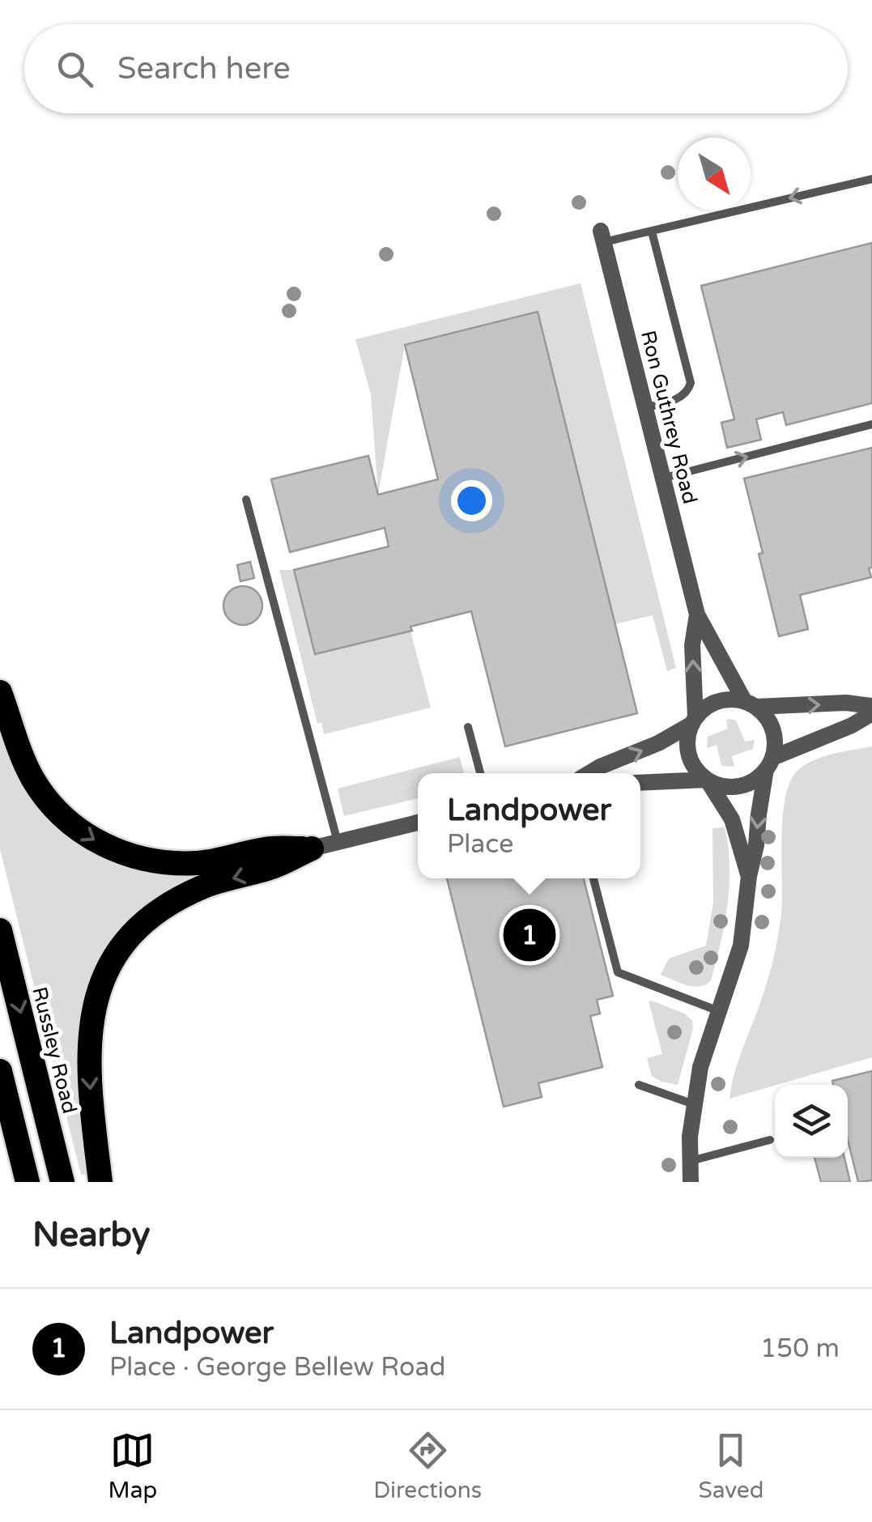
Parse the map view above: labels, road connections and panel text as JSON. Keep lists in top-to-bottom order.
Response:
{
  "streets": {
    "highway": ["Russley Road"],
    "street": ["Ron Guthrey Road"]
  },
  "north": "bottom right",
  "page": {
    "search": "Search here",
    "popup": ["Landpower", "Place"],
    "pins": "1",
    "heading": "Nearby",
    "list": [
      {
        "mark": "1",
        "name": "Landpower",
        "note": "Place · George Bellew Road",
        "value": "150 m"
      }
    ],
    "nav": ["Map", "Directions", "Saved"]
  }
}
